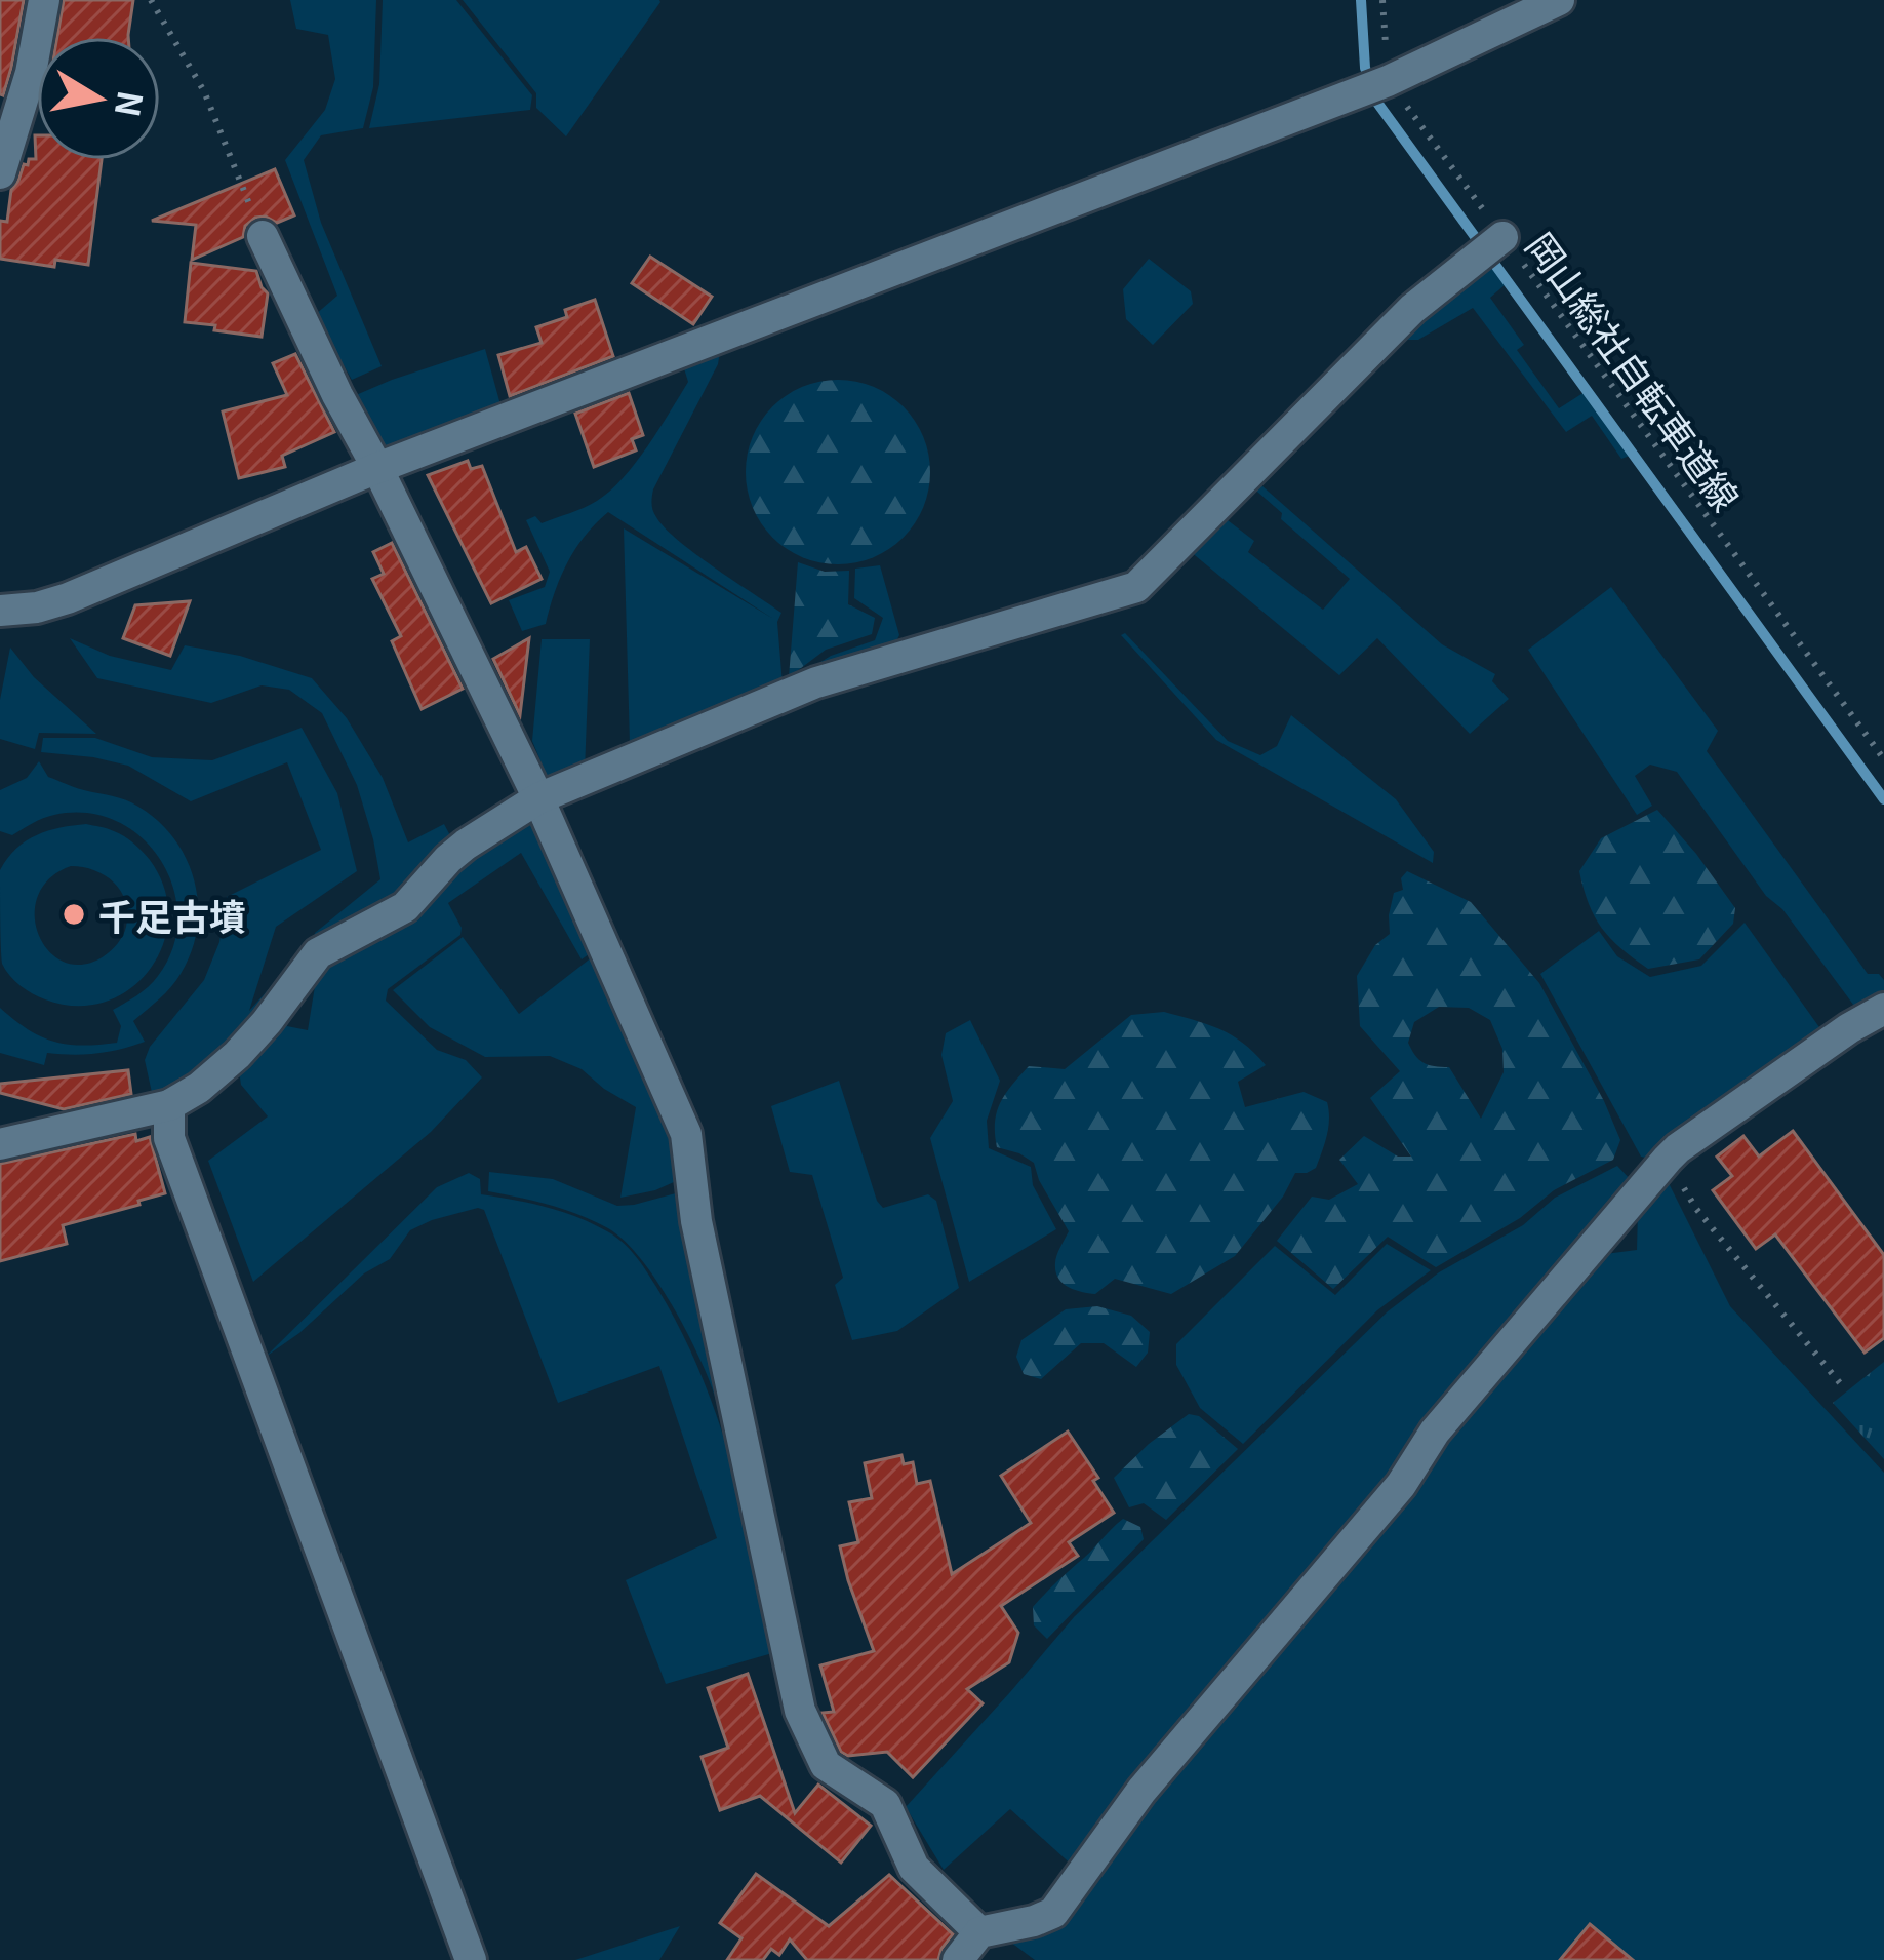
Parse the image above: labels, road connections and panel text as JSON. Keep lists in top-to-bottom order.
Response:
{
  "streets": {
    "path": ["岡山総社自転車道線"]
  },
  "places": ["千足古墳"],
  "north": "right"
}
